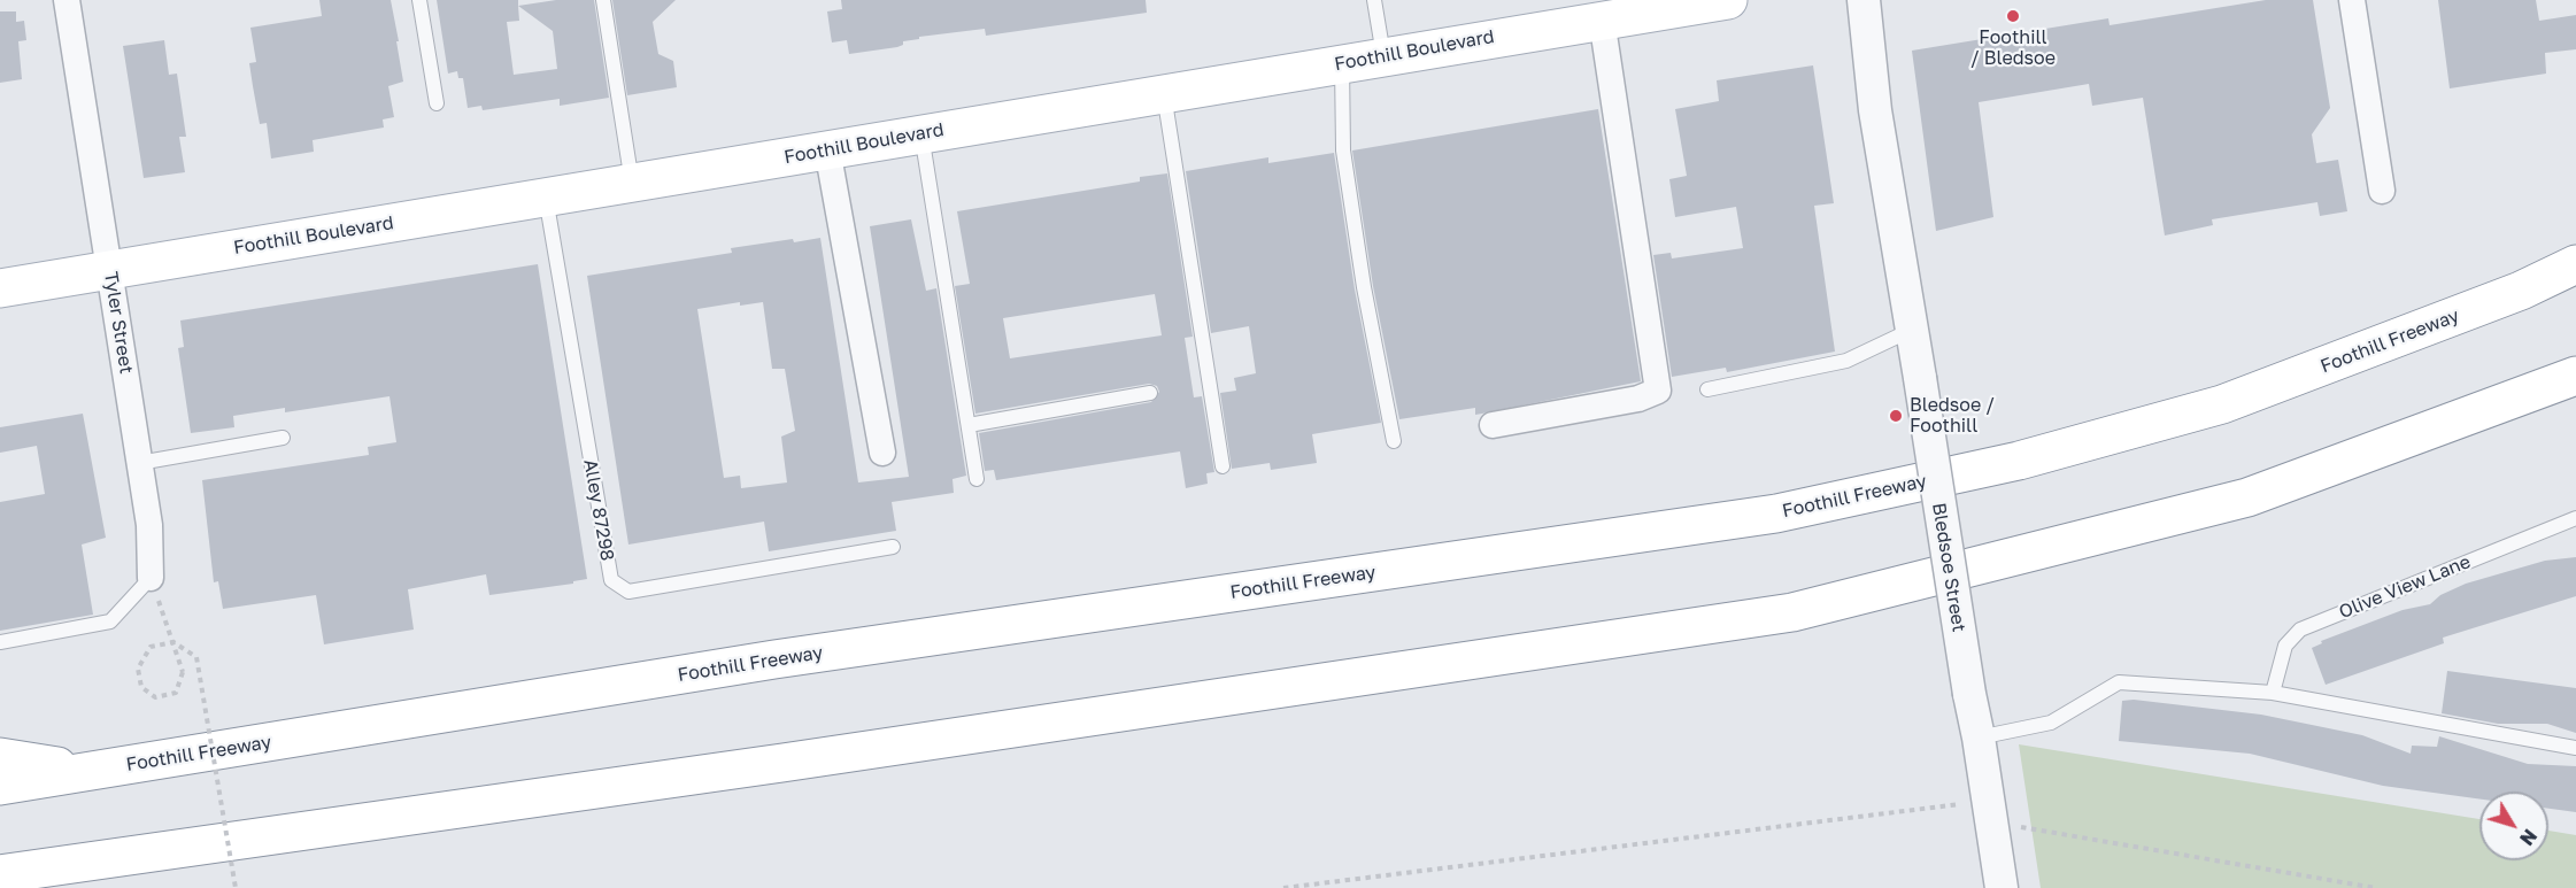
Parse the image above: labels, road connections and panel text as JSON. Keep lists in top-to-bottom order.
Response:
{
  "streets": {
    "main road": ["Foothill Boulevard", "Foothill Freeway"],
    "street": ["Tyler Street", "Bledsoe Street"],
    "lane": ["Alley 87298", "Olive View Lane"]
  },
  "crossings": [
    ["Foothill Boulevard", "Tyler Street"],
    ["Foothill Boulevard", "Alley 87298"]
  ],
  "places": ["Foothill / Bledsoe", "Bledsoe / Foothill"],
  "north": "bottom right"
}
